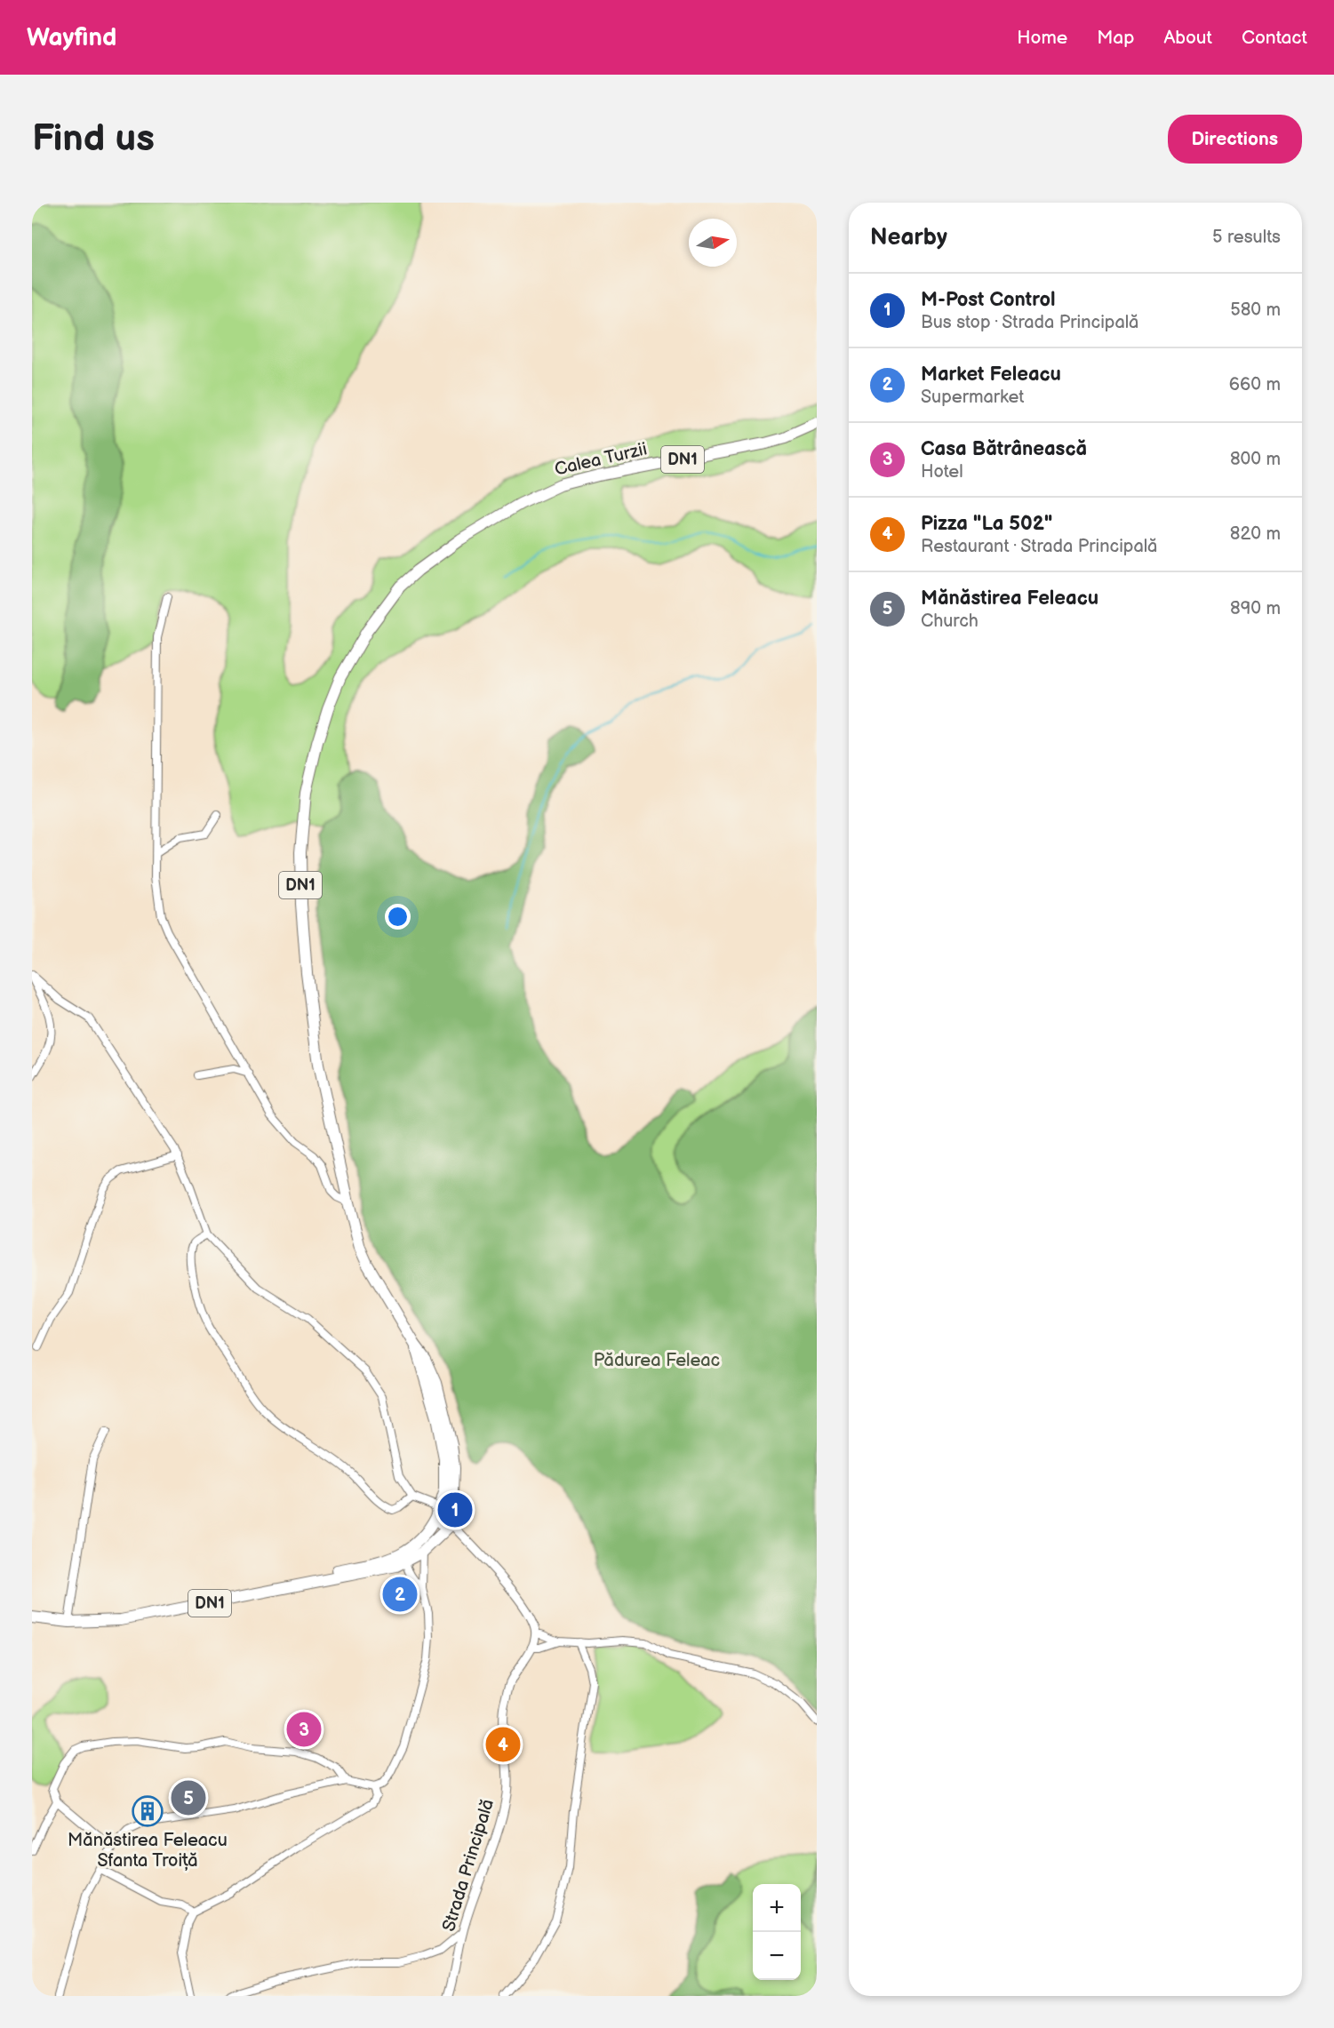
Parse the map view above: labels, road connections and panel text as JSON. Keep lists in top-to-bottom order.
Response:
{
  "streets": {
    "main road": ["Calea Turzii", "DN1"],
    "street": ["Strada Principală"]
  },
  "crossings": [
    ["Calea Turzii", "DN1"]
  ],
  "parks": ["Pădurea Feleac"],
  "places": {
    "building": ["Mănăstirea Feleacu Sfanta Troiță"]
  },
  "north": "right",
  "page": {
    "header": "Wayfind",
    "nav": [
      "Home",
      "Map",
      "About",
      "Contact"
    ],
    "buttons": "Directions",
    "title": "Find us",
    "heading": ["Nearby", "5 results"],
    "list": [
      {
        "mark": "1",
        "name": "M-Post Control",
        "note": "Bus stop · Strada Principală",
        "value": "580 m"
      },
      {
        "mark": "2",
        "name": "Market Feleacu",
        "note": "Supermarket",
        "value": "660 m"
      },
      {
        "mark": "3",
        "name": "Casa Bătrânească",
        "note": "Hotel",
        "value": "800 m"
      },
      {
        "mark": "4",
        "name": "Pizza \"La 502\"",
        "note": "Restaurant · Strada Principală",
        "value": "820 m"
      },
      {
        "mark": "5",
        "name": "Mănăstirea Feleacu",
        "note": "Church",
        "value": "890 m"
      }
    ],
    "pins": [
      "1",
      "2",
      "3",
      "4",
      "5"
    ],
    "map_buttons": ["+", "−"]
  }
}
